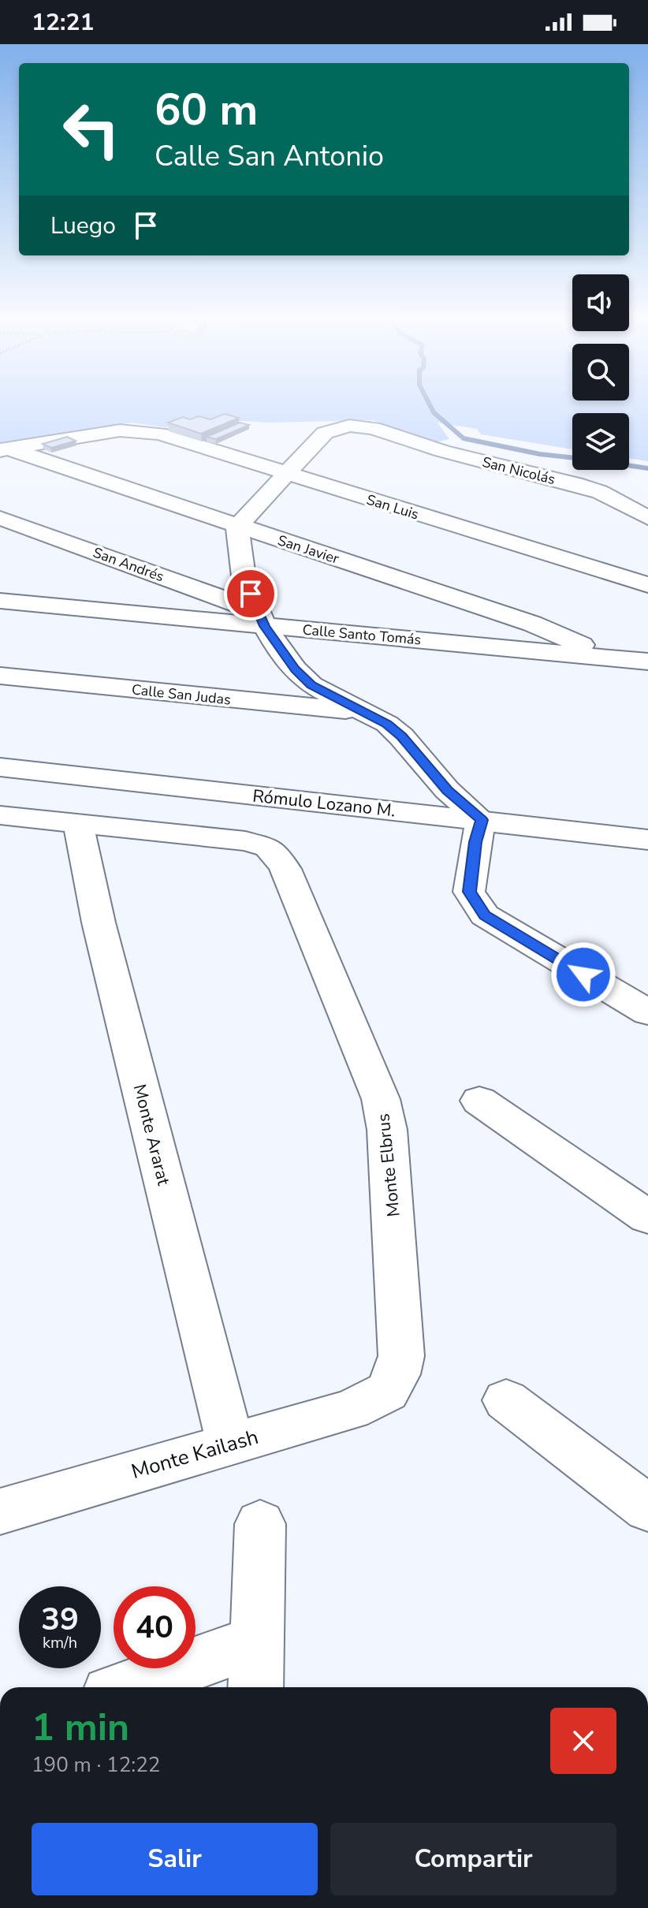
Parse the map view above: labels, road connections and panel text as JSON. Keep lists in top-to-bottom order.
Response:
{
  "streets": {
    "street": [
      "San Nicolás",
      "San Luis",
      "San Javier",
      "San Andrés",
      "Calle Santo Tomás",
      "Calle San Judas",
      "Rómulo Lozano M.",
      "Monte Ararat",
      "Monte Elbrus",
      "Monte Kailash"
    ]
  },
  "crossings": [
    ["San Nicolás", "San Luis"],
    ["San Luis", "San Javier"],
    ["San Javier", "Calle Santo Tomás"],
    ["San Andrés", "Calle Santo Tomás"],
    ["Monte Ararat", "Monte Elbrus"],
    ["Monte Ararat", "Monte Kailash"],
    ["Monte Elbrus", "Monte Kailash"]
  ],
  "page": {
    "status": "12:21",
    "turn": ["60 m", "Calle San Antonio"],
    "then": "Luego",
    "speed": "39 km/h",
    "limit": "40",
    "heading": ["1 min", "190 m · 12:22"],
    "buttons": ["Salir", "Compartir"]
  }
}
